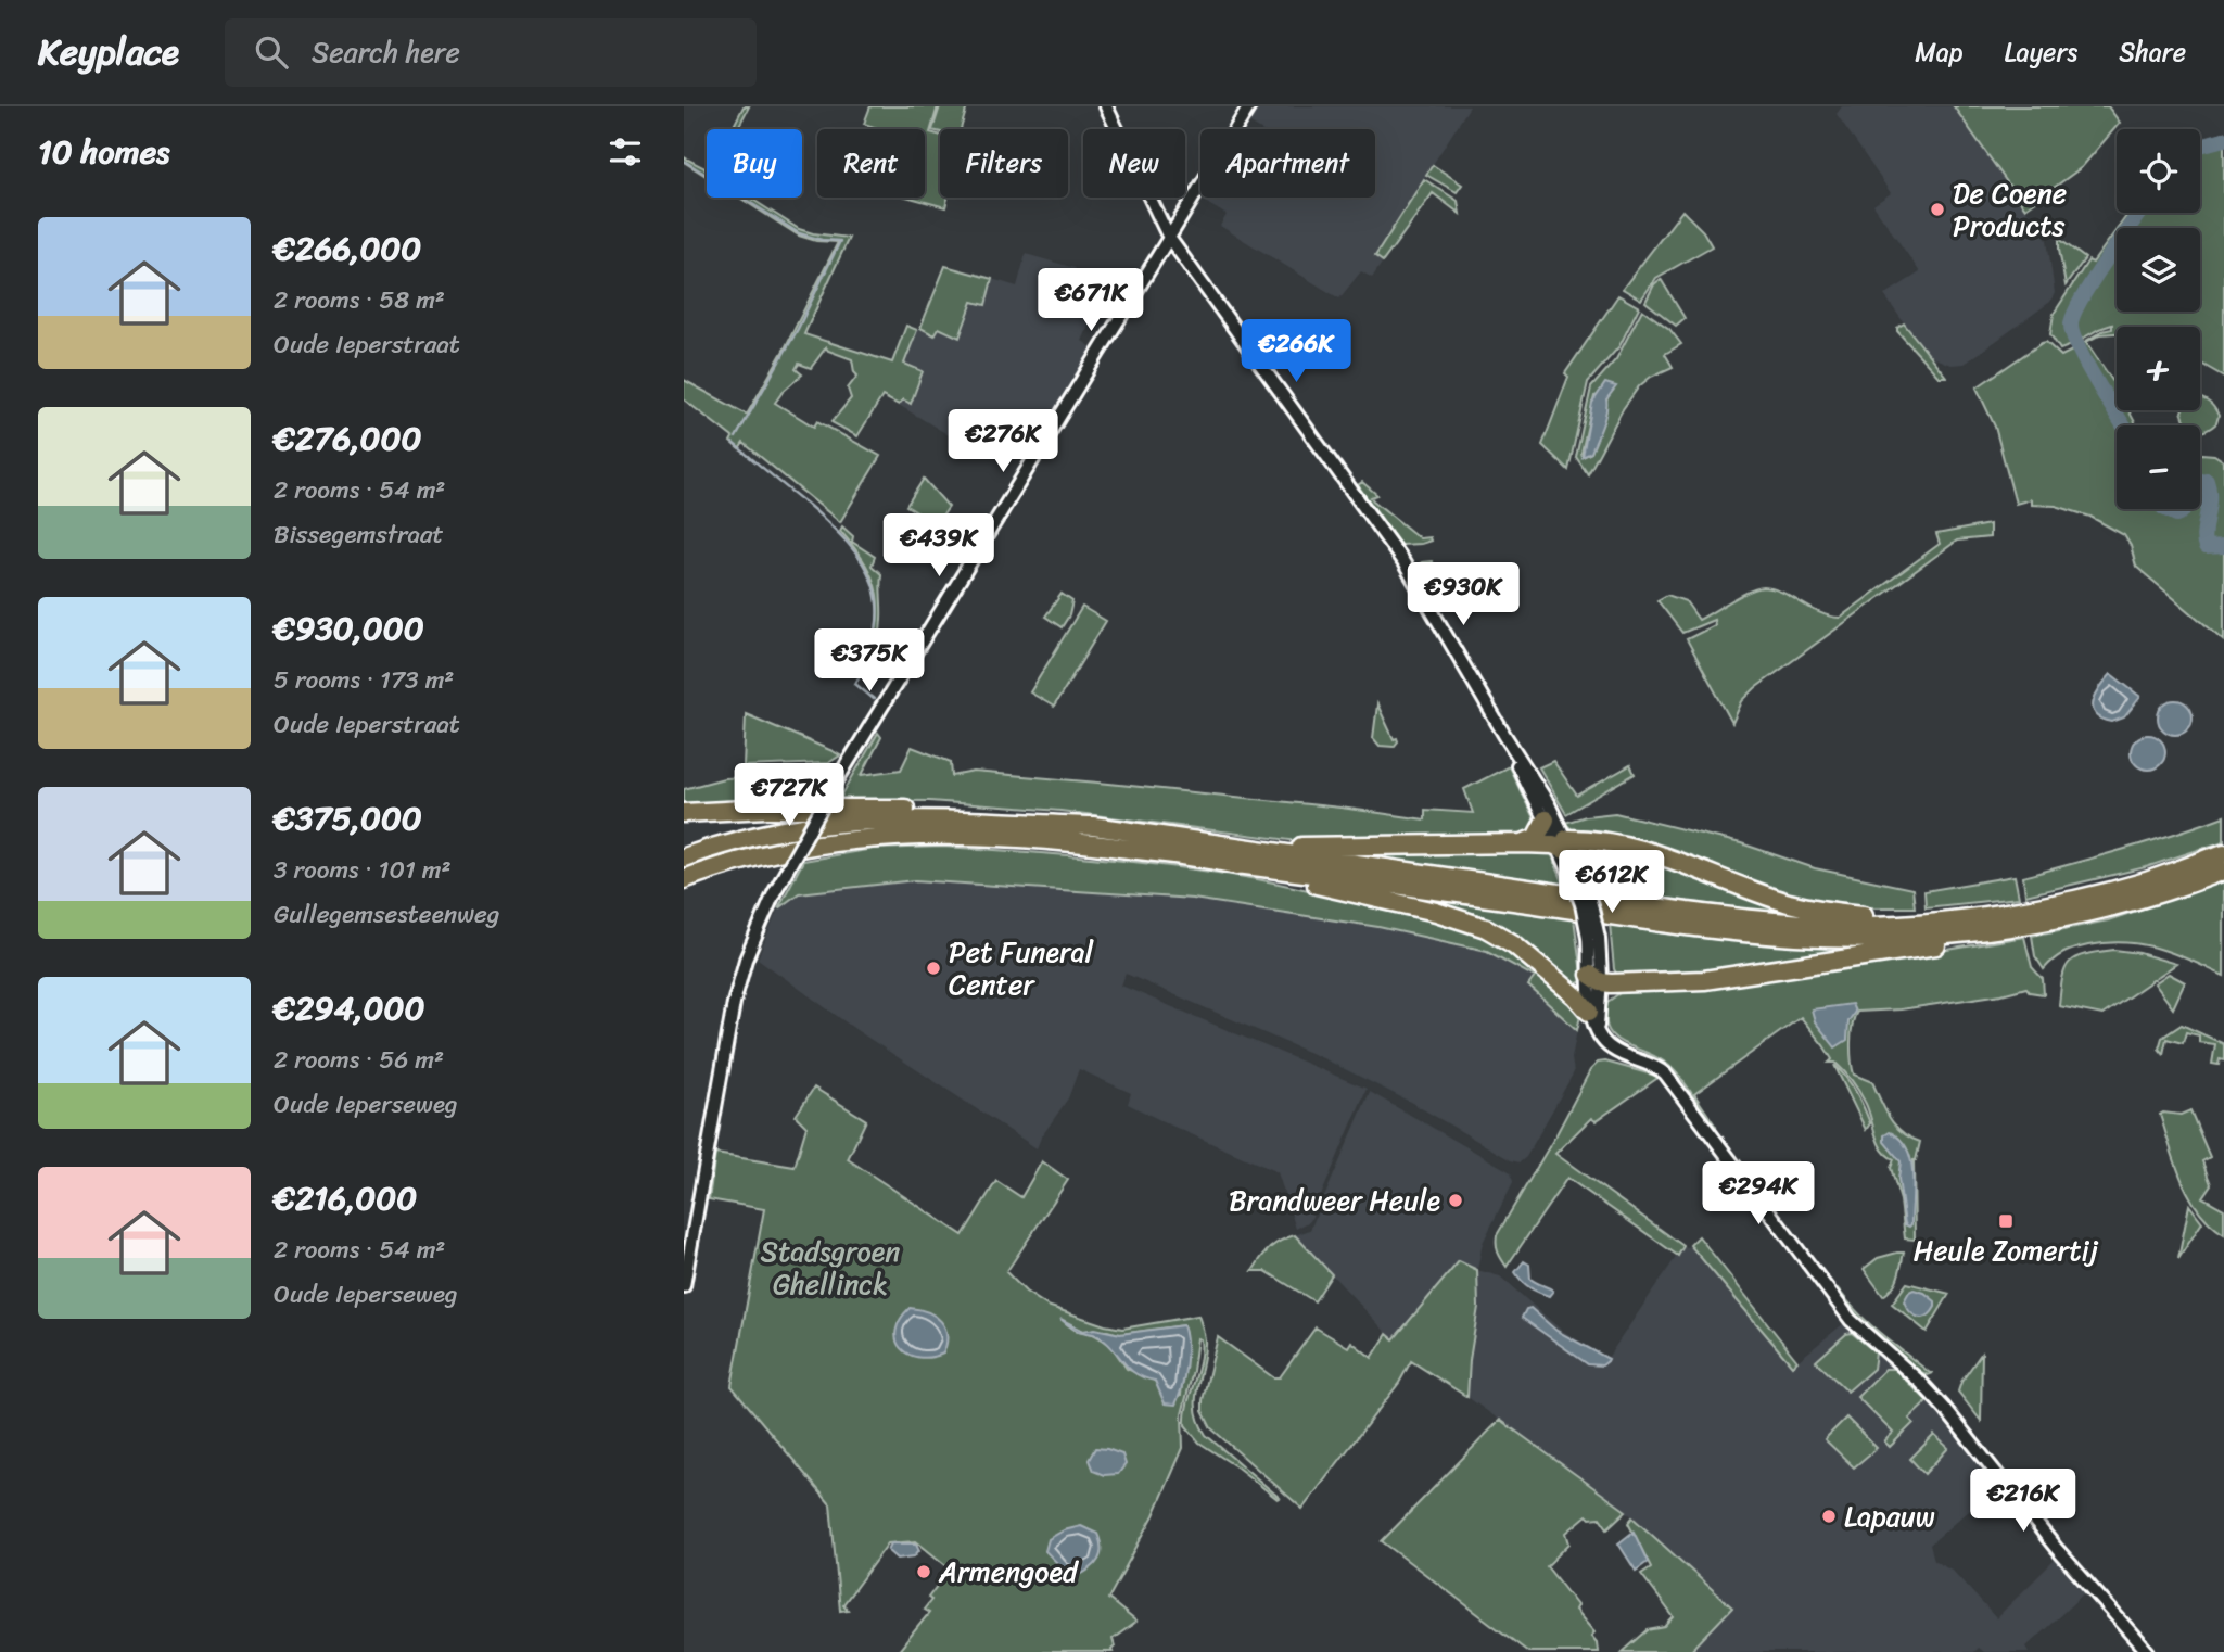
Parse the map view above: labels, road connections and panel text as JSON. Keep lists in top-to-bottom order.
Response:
{
  "parks": ["Stadsgroen Ghellinck"],
  "places": {
    "other": [
      "De Coene Products",
      "Pet Funeral Center",
      "Brandweer Heule",
      "Lapauw",
      "Armengoed"
    ],
    "transit": ["Heule Zomertij"]
  },
  "page": {
    "header": "Keyplace",
    "search": "Search here",
    "nav": ["Map", "Layers", "Share"],
    "heading": "10 homes",
    "map_buttons": ["+", "−"],
    "chip": [
      "Buy",
      "Rent",
      "Filters",
      "New",
      "Apartment"
    ],
    "list": [
      {
        "name": "€266,000",
        "note": "2 rooms · 58 m² · Oude Ieperstraat"
      },
      {
        "name": "€276,000",
        "note": "2 rooms · 54 m² · Bissegemstraat"
      },
      {
        "name": "€930,000",
        "note": "5 rooms · 173 m² · Oude Ieperstraat"
      },
      {
        "name": "€375,000",
        "note": "3 rooms · 101 m² · Gullegemsesteenweg"
      },
      {
        "name": "€294,000",
        "note": "2 rooms · 56 m² · Oude Ieperseweg"
      },
      {
        "name": "€216,000",
        "note": "2 rooms · 54 m² · Oude Ieperseweg"
      }
    ],
    "price": [
      "€671K",
      "€266K",
      "€276K",
      "€439K",
      "€930K",
      "€375K",
      "€727K",
      "€612K",
      "€294K",
      "€216K"
    ]
  }
}
